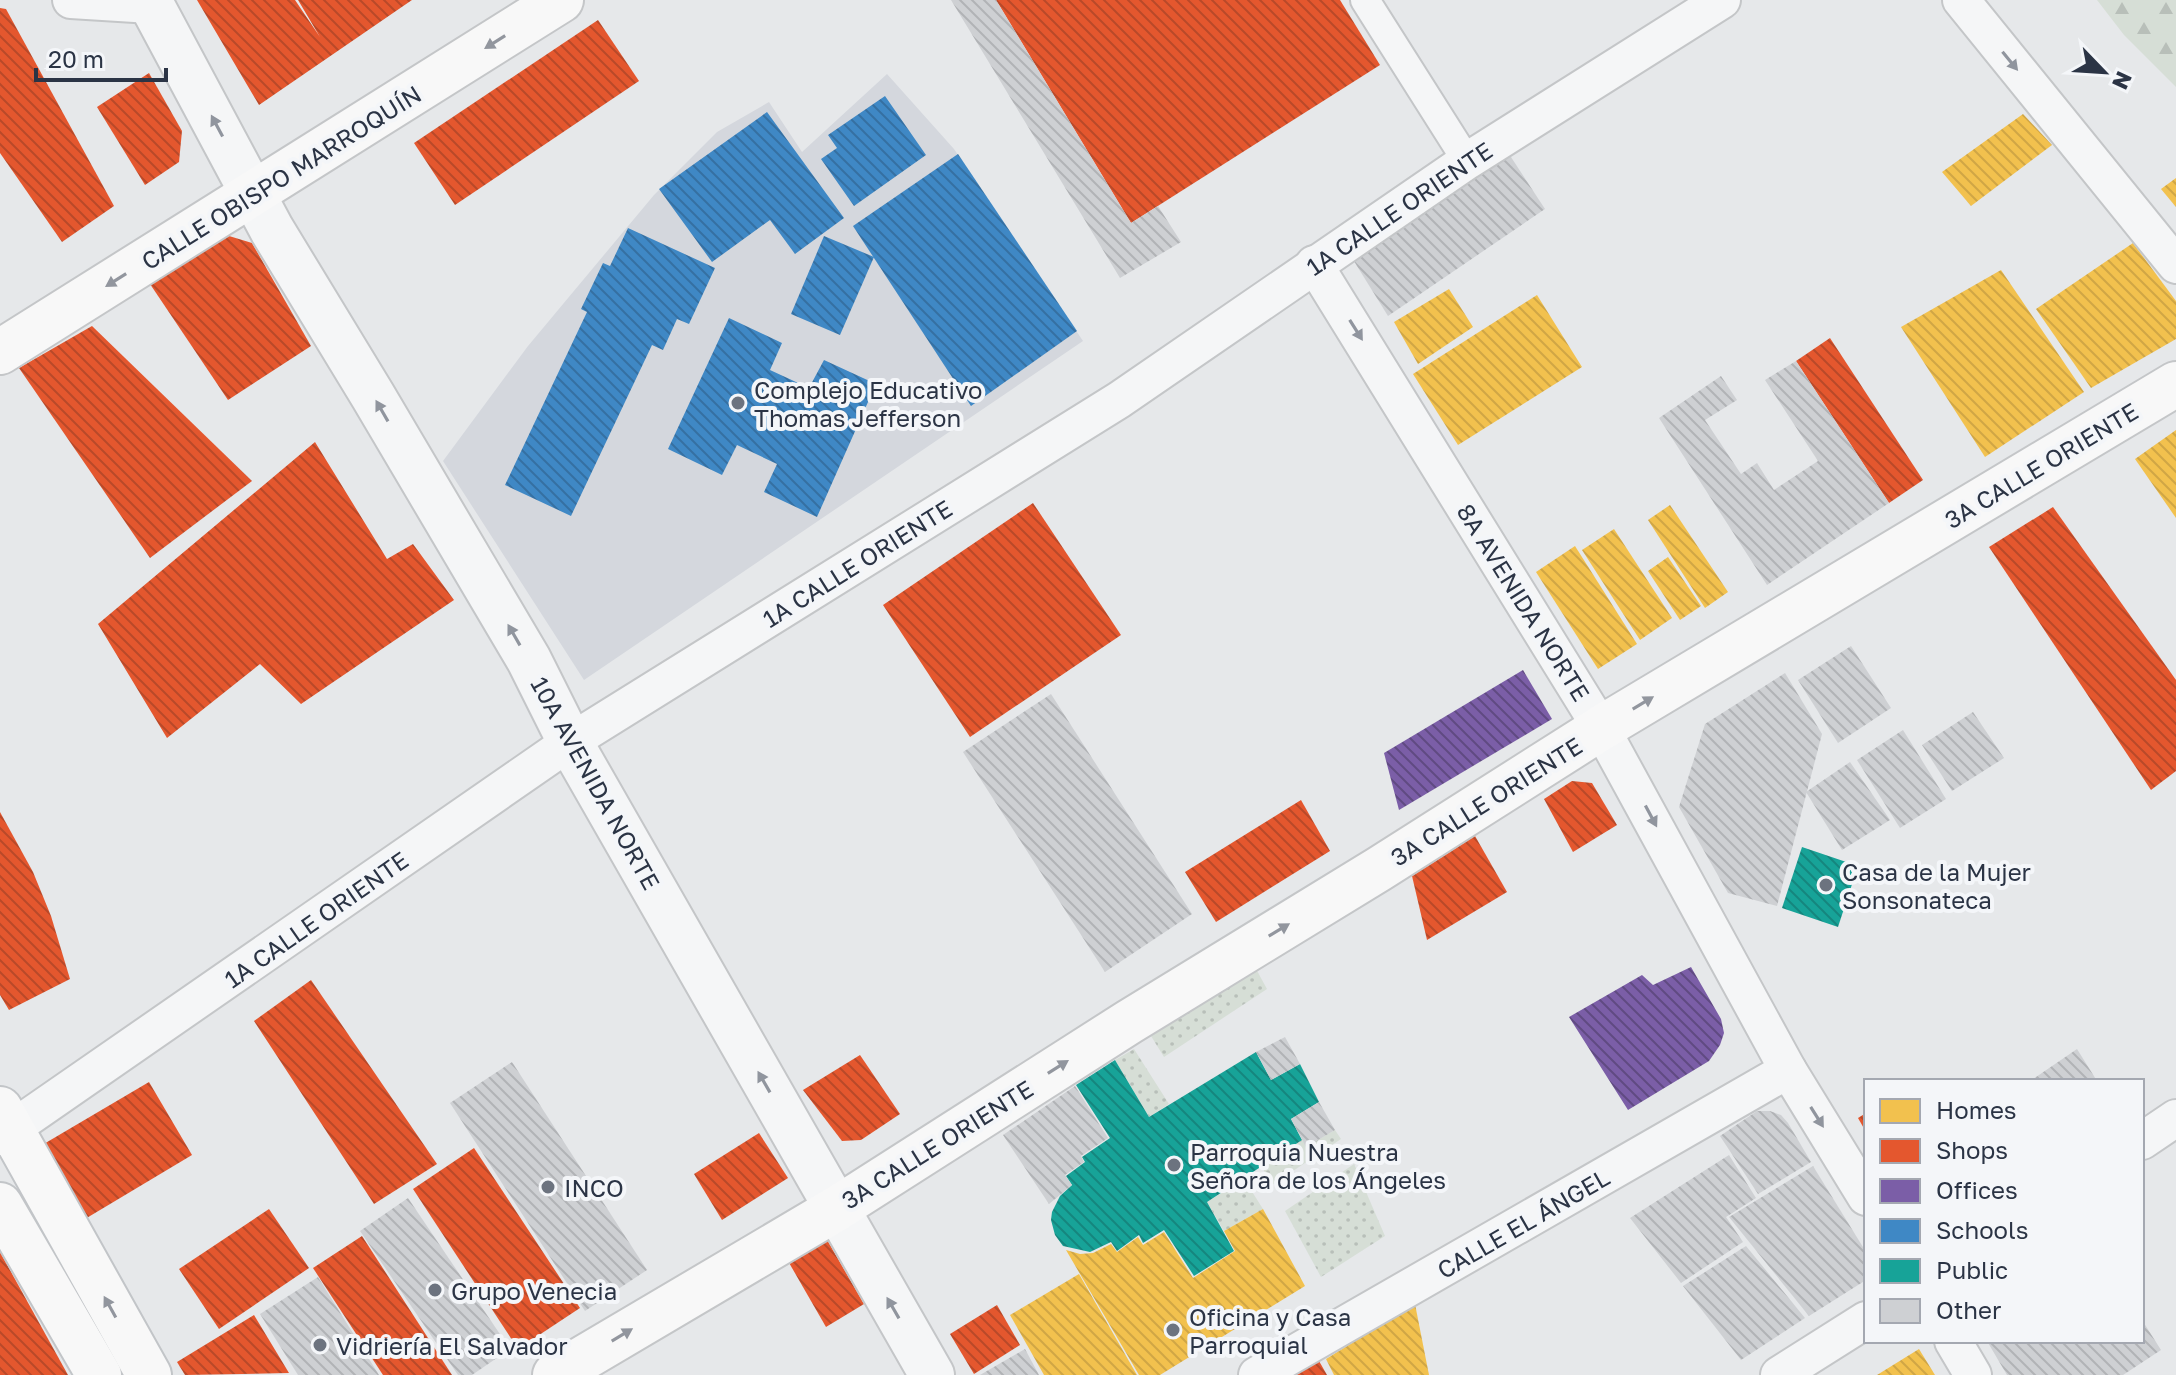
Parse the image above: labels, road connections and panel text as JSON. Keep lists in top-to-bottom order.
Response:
{
  "streets": {
    "main road": ["CALLE OBISPO MARROQUÍN", "3A CALLE ORIENTE"],
    "street": [
      "1A CALLE ORIENTE",
      "8A AVENIDA NORTE",
      "10A AVENIDA NORTE",
      "CALLE EL ÁNGEL"
    ]
  },
  "crossings": [
    ["CALLE OBISPO MARROQUÍN", "10A AVENIDA NORTE"],
    ["1A CALLE ORIENTE", "8A AVENIDA NORTE"],
    ["1A CALLE ORIENTE", "10A AVENIDA NORTE"],
    ["3A CALLE ORIENTE", "8A AVENIDA NORTE"],
    ["3A CALLE ORIENTE", "10A AVENIDA NORTE"],
    ["8A AVENIDA NORTE", "CALLE EL ÁNGEL"]
  ],
  "one_way": [
    "CALLE OBISPO MARROQUÍN",
    "3A CALLE ORIENTE",
    "8A AVENIDA NORTE",
    "10A AVENIDA NORTE"
  ],
  "places": [
    "Complejo Educativo Thomas Jefferson",
    "Casa de la Mujer Sonsonateca",
    "Parroquia Nuestra Señora de los Ángeles",
    "INCO",
    "Grupo Venecia",
    "Oficina y Casa Parroquial",
    "Vidriería El Salvador"
  ],
  "legend": [
    "Homes",
    "Shops",
    "Offices",
    "Schools",
    "Public",
    "Other"
  ],
  "scale_bar": "20 m",
  "north": "bottom right"
}
